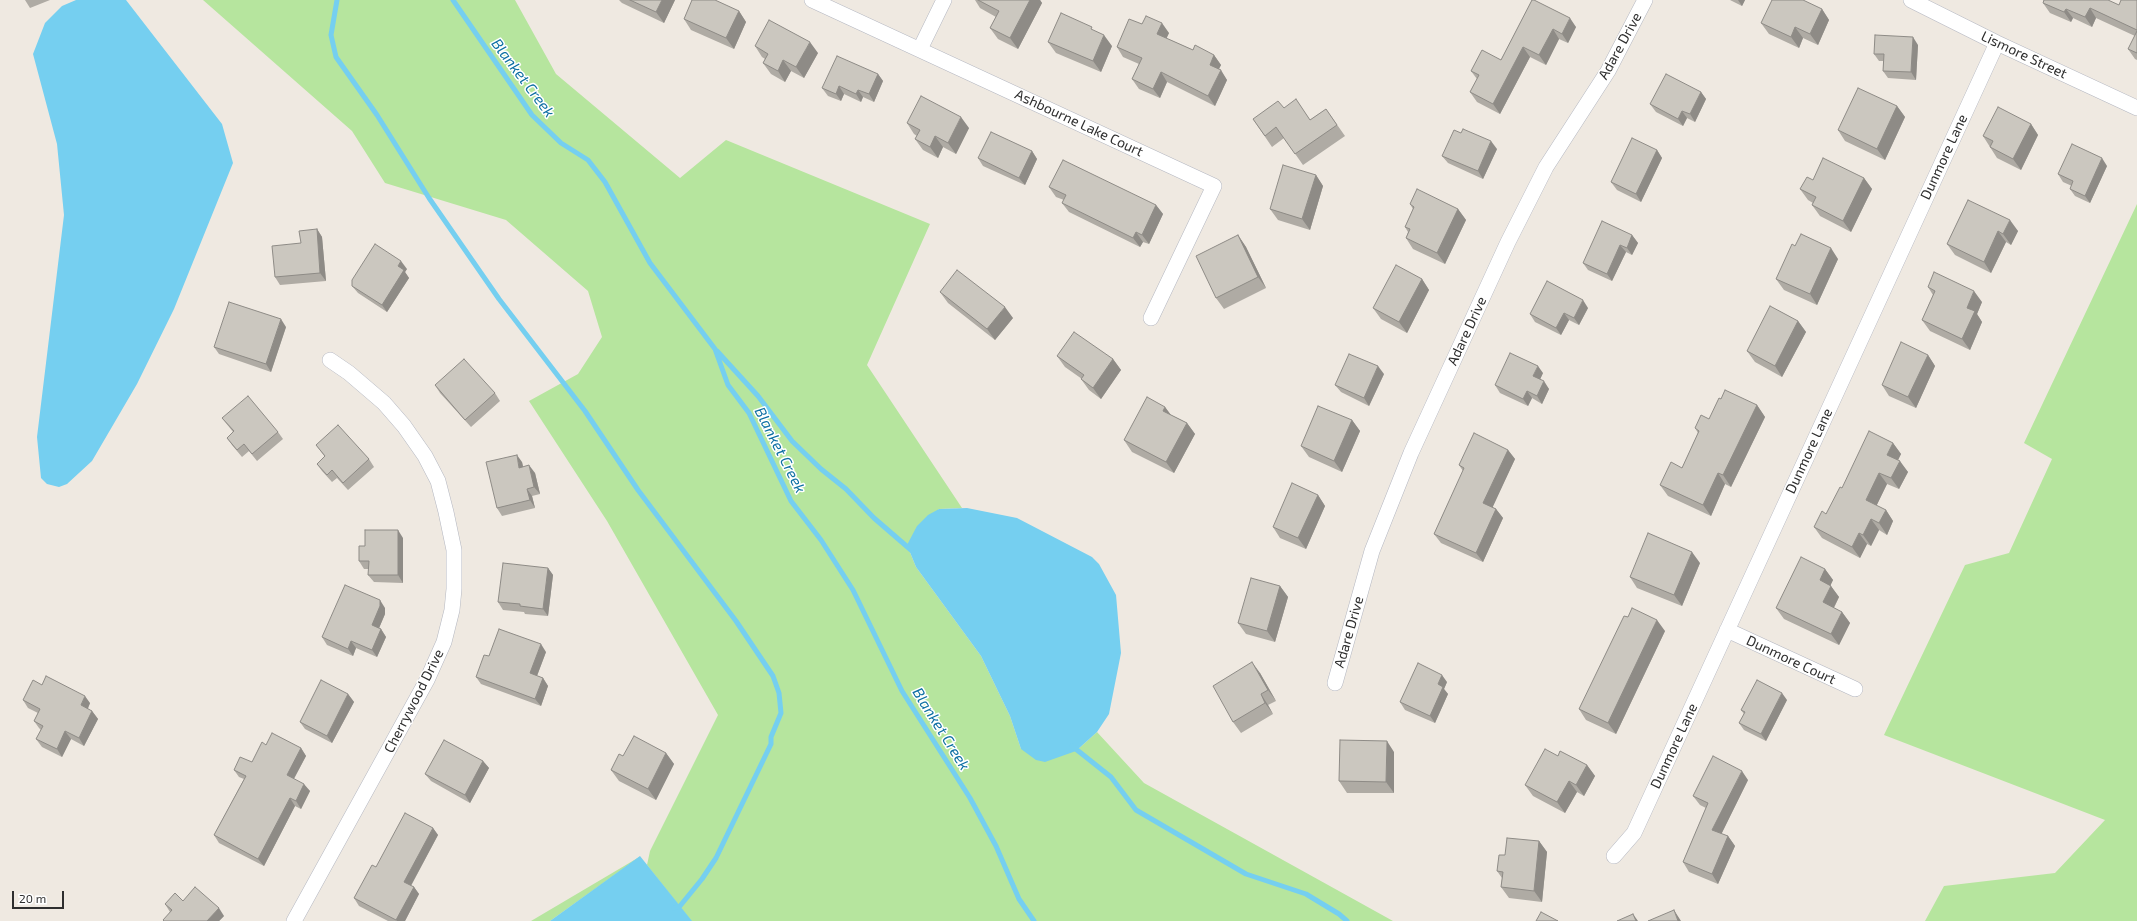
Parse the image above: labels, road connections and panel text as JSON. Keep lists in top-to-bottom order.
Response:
{
  "streets": {
    "street": [
      "Adare Drive",
      "Lismore Street",
      "Ashbourne Lake Court",
      "Dunmore Lane",
      "Dunmore Court",
      "Cherrywood Drive"
    ]
  },
  "crossings": [
    ["Lismore Street", "Dunmore Lane"],
    ["Dunmore Lane", "Dunmore Court"]
  ],
  "water": ["Blanket Creek"],
  "scale_bar": "20 m"
}
